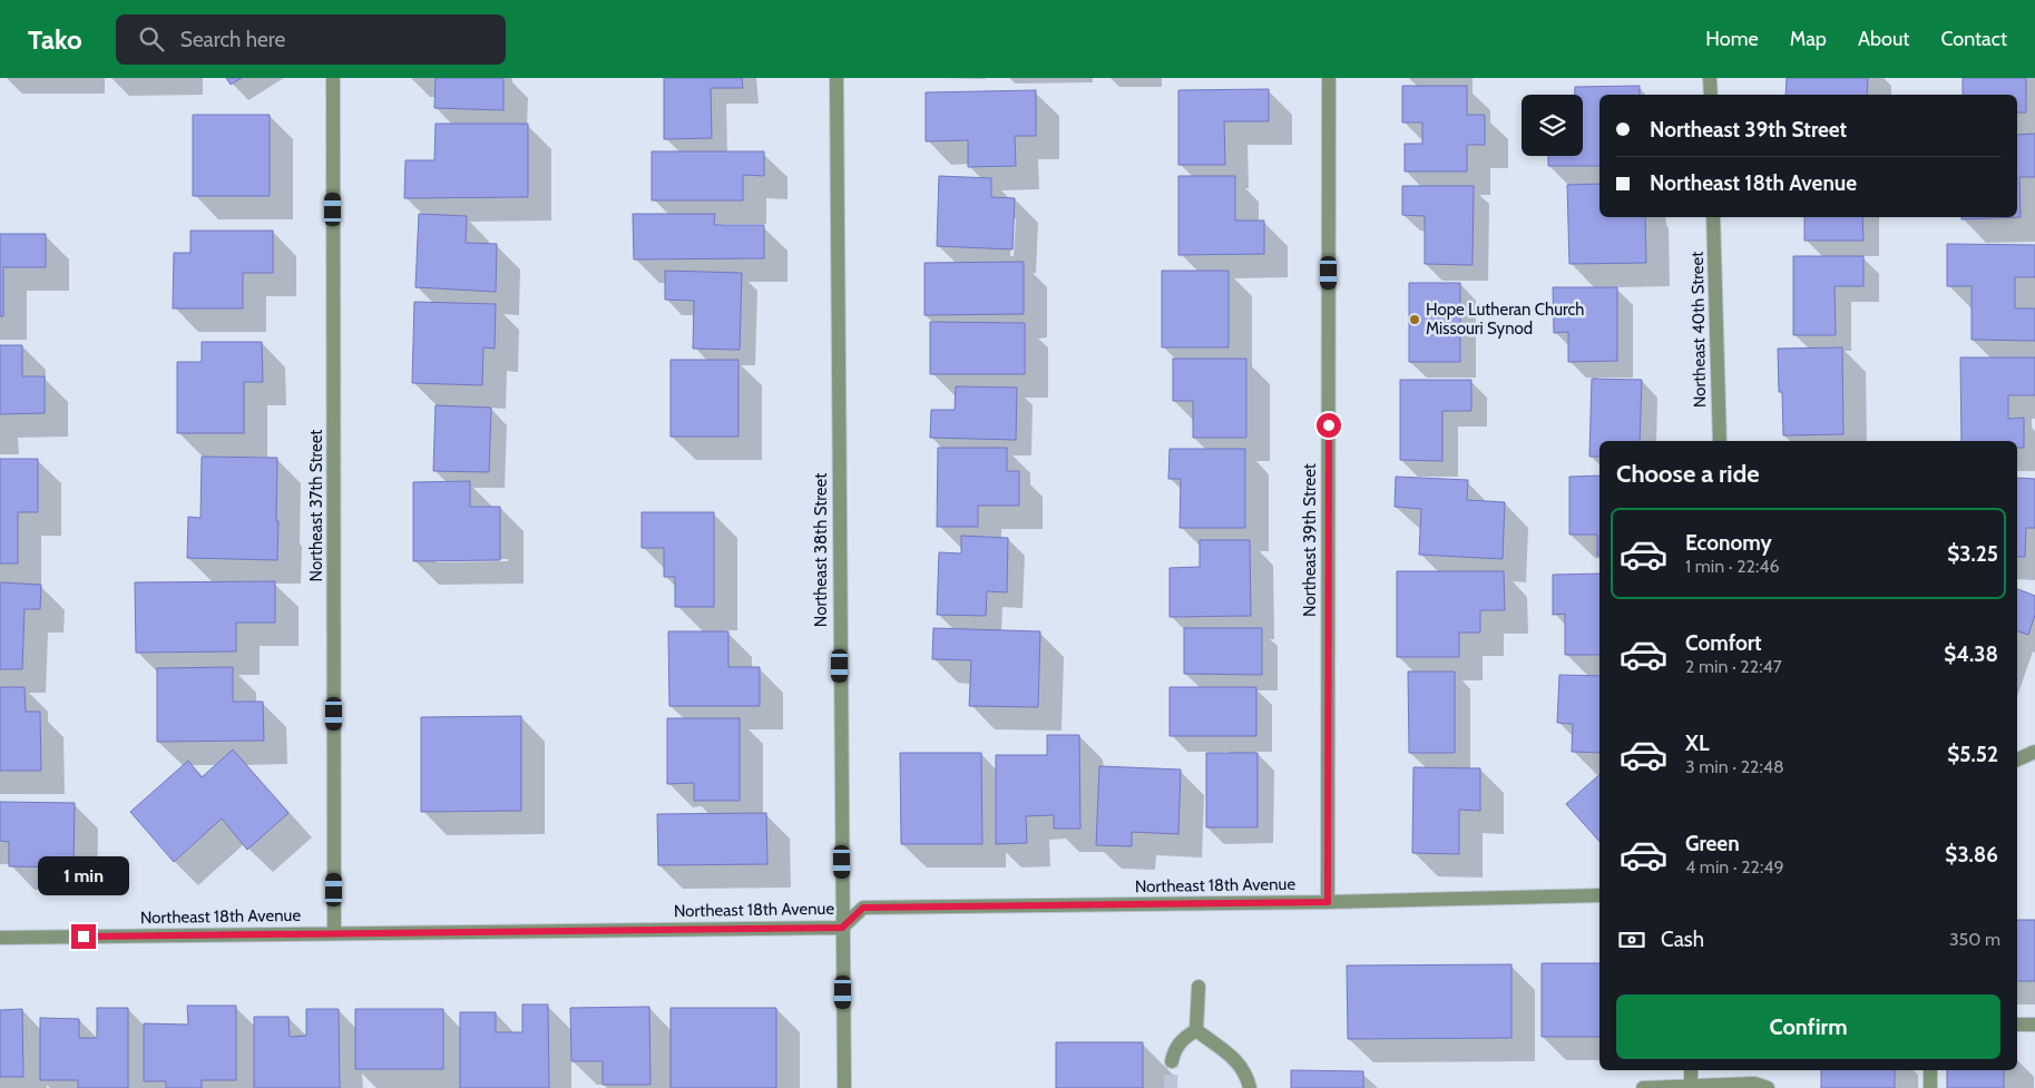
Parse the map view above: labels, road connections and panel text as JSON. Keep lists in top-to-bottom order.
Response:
{
  "streets": {
    "street": [
      "Northeast 40th Street",
      "Northeast 37th Street",
      "Northeast 39th Street",
      "Northeast 38th Street",
      "Northeast 18th Avenue"
    ]
  },
  "crossings": [
    ["Northeast 37th Street", "Northeast 18th Avenue"],
    ["Northeast 39th Street", "Northeast 18th Avenue"],
    ["Northeast 38th Street", "Northeast 18th Avenue"]
  ],
  "places": ["Hope Lutheran Church Missouri Synod"],
  "page": {
    "header": "Tako",
    "search": "Search here",
    "nav": [
      "Home",
      "Map",
      "About",
      "Contact"
    ],
    "banner": ["Northeast 39th Street", "Northeast 18th Avenue"],
    "heading": "Choose a ride",
    "list": [
      {
        "name": "Economy",
        "note": "1 min · 22:46",
        "value": "$3.25"
      },
      {
        "name": "Comfort",
        "note": "2 min · 22:47",
        "value": "$4.38"
      },
      {
        "name": "XL",
        "note": "3 min · 22:48",
        "value": "$5.52"
      },
      {
        "name": "Green",
        "note": "4 min · 22:49",
        "value": "$3.86"
      }
    ],
    "bubble": "1 min",
    "pay": ["Cash", "350 m"],
    "buttons": "Confirm"
  }
}
